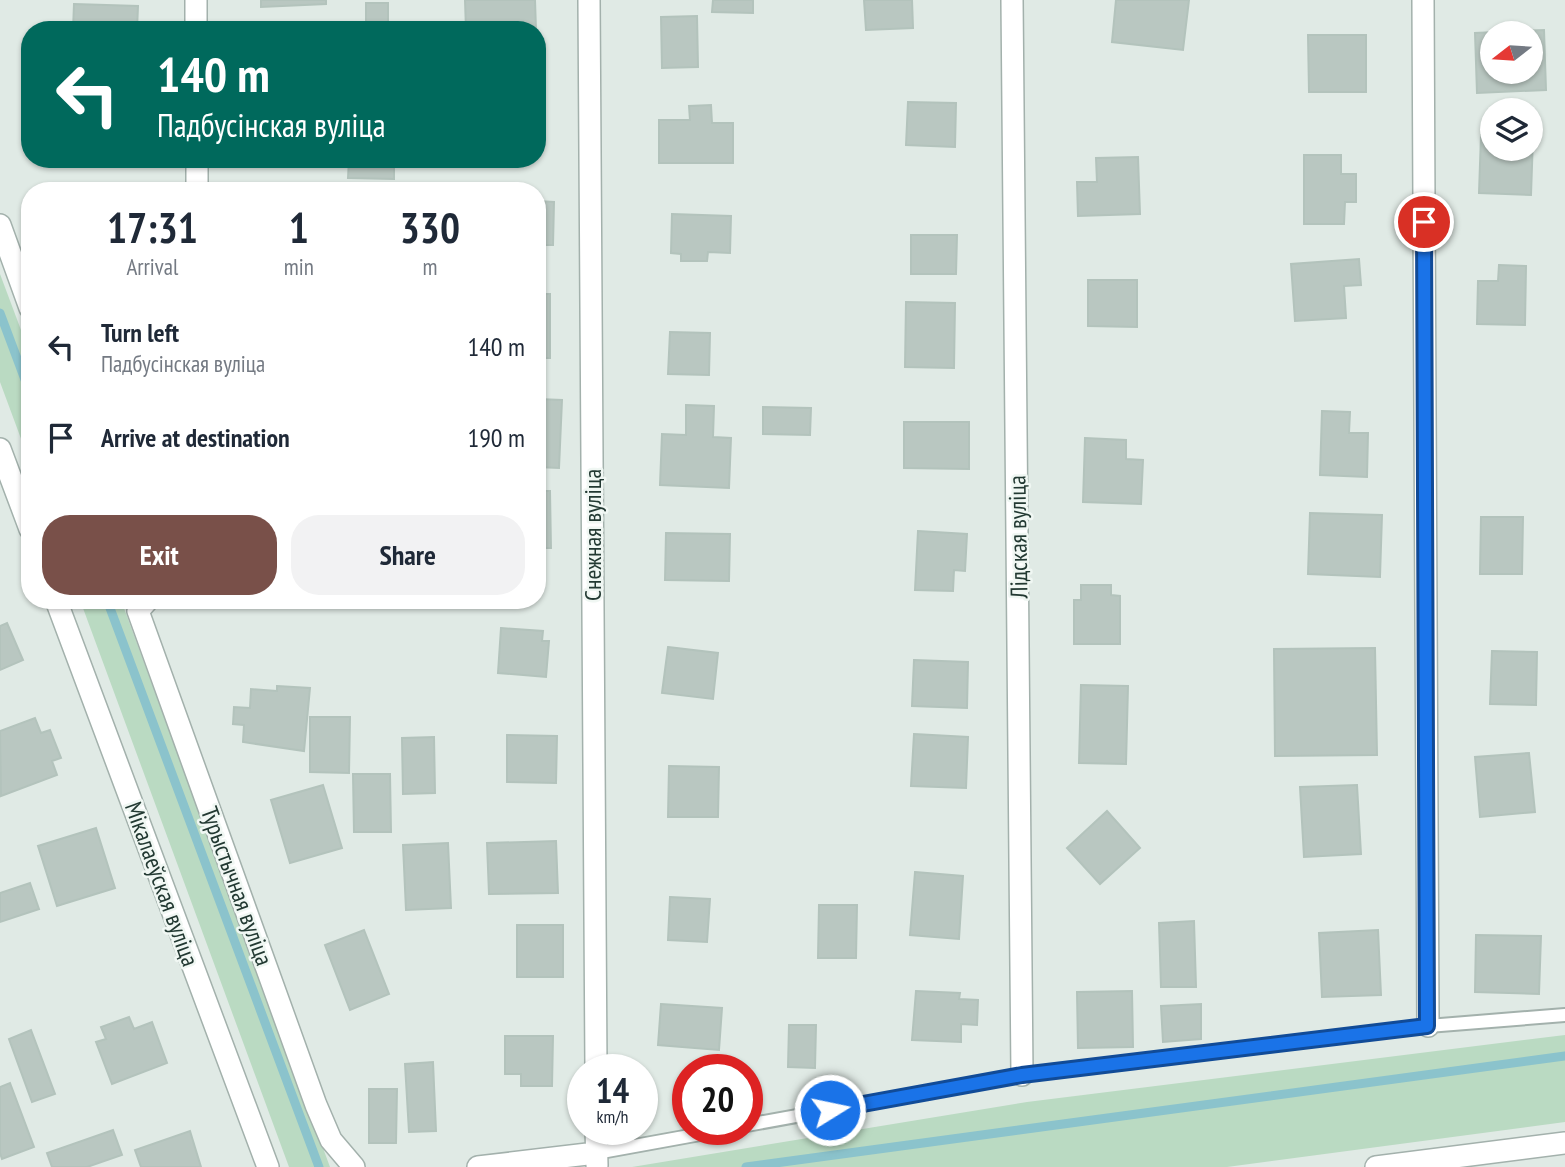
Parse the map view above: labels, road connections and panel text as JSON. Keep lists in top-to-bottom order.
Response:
{
  "streets": {
    "street": [
      "Снежная вуліца",
      "Лідская вуліца",
      "Мікалаеўская вуліца",
      "Турыстычная вуліца"
    ]
  },
  "north": "left",
  "page": {
    "turn": ["140 m", "Падбусінская вуліца"],
    "eta": [
      "17:31",
      "Arrival",
      "1",
      "min",
      "330",
      "m"
    ],
    "list": [
      {
        "name": "Turn left",
        "note": "Падбусінская вуліца",
        "value": "140 m"
      },
      {
        "name": "Arrive at destination",
        "value": "190 m"
      }
    ],
    "buttons": ["Exit", "Share"],
    "speed": "14 km/h",
    "limit": "20"
  }
}
